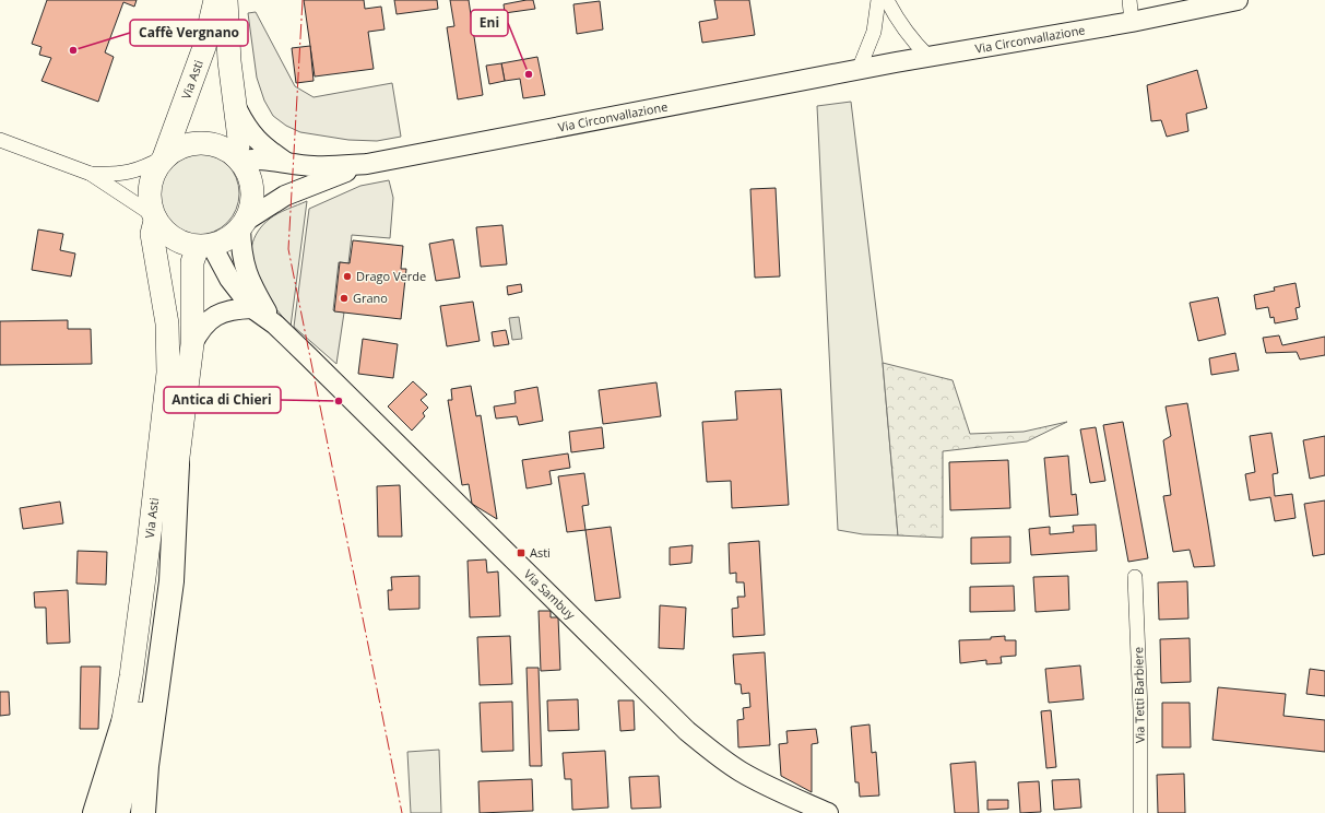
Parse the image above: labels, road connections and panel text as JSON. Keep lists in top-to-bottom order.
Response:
{
  "streets": {
    "main road": ["Via Circonvallazione", "Via Asti", "Via Sambuy"],
    "street": ["Via Tetti Barbiere"]
  },
  "crossings": [
    ["Via Circonvallazione", "Via Asti"],
    ["Via Circonvallazione", "Via Sambuy"],
    ["Via Asti", "Via Sambuy"]
  ],
  "places": {
    "other": [
      "Caffè Vergnano",
      "Eni",
      "Drago Verde",
      "Grano",
      "Antica di Chieri"
    ],
    "transit": ["Asti"]
  }
}
